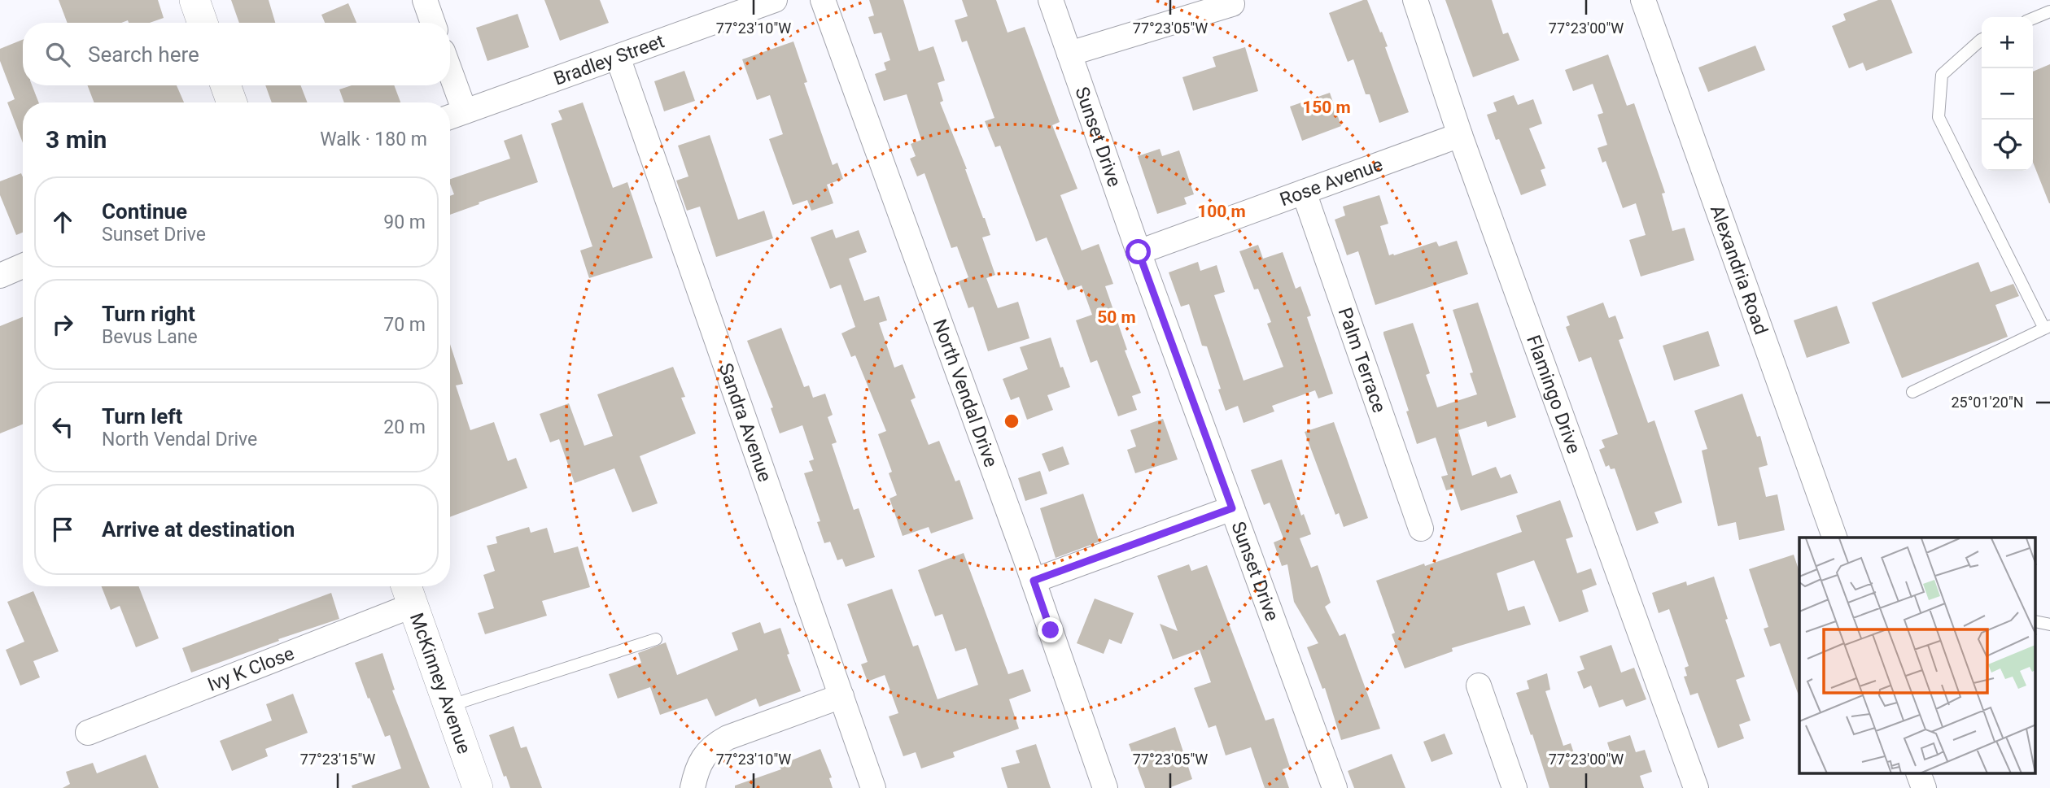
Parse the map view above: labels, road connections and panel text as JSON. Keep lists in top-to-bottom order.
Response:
{
  "streets": {
    "street": [
      "Bradley Street",
      "Sunset Drive",
      "Rose Avenue",
      "Alexandria Road",
      "Palm Terrace",
      "North Vendal Drive",
      "Flamingo Drive",
      "Sandra Avenue",
      "Ivy K Close",
      "McKinney Avenue"
    ]
  },
  "crossings": [
    ["Bradley Street", "Sandra Avenue"],
    ["Sunset Drive", "Rose Avenue"],
    ["Rose Avenue", "Palm Terrace"],
    ["Rose Avenue", "Flamingo Drive"],
    ["Ivy K Close", "McKinney Avenue"]
  ],
  "page": {
    "map_buttons": ["+", "−"],
    "search": "Search here",
    "heading": ["3 min", "Walk · 180 m"],
    "list": [
      ["Continue", "Sunset Drive", "90 m"],
      ["Turn right", "Bevus Lane", "70 m"],
      ["Turn left", "North Vendal Drive", "20 m"],
      "Arrive at destination"
    ]
  },
  "coordinates": [
    "77°23'10\"W",
    "77°23'05\"W",
    "77°23'00\"W",
    "25°01'20\"N",
    "77°23'15\"W"
  ],
  "rings": ["150 m", "100 m", "50 m"]
}
